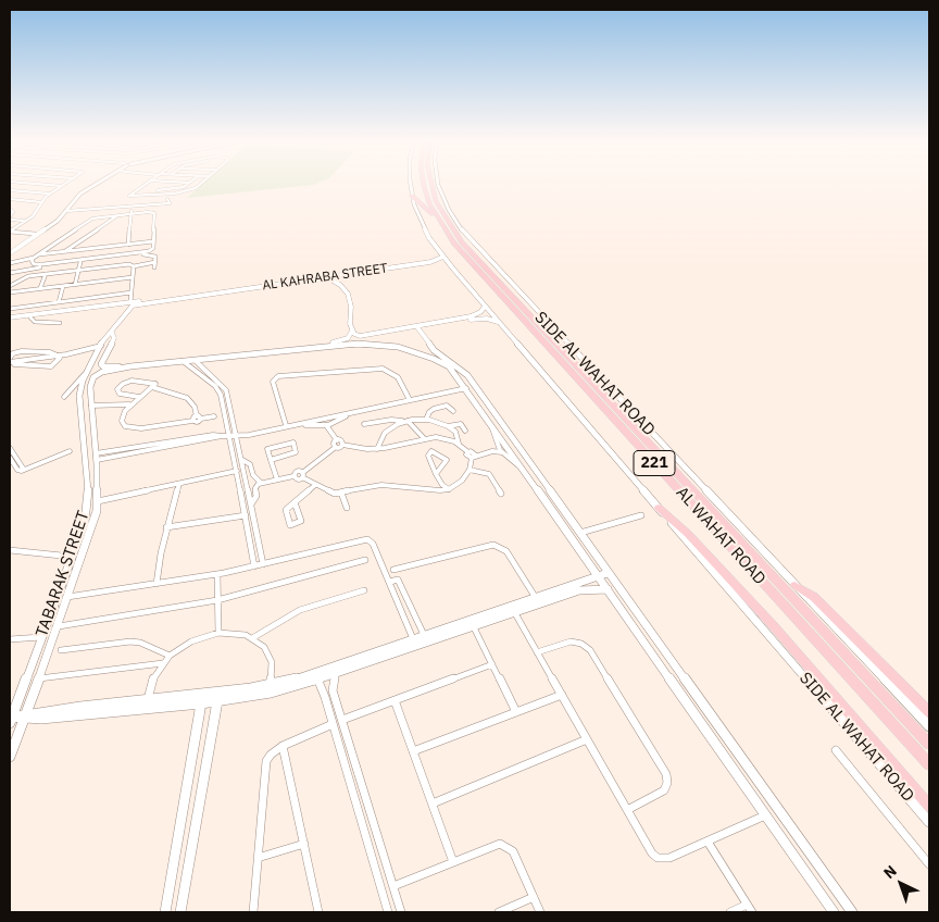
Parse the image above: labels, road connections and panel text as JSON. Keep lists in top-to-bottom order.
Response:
{
  "streets": {
    "highway": ["221", "AL WAHAT ROAD"],
    "street": ["AL KAHRABA STREET", "SIDE AL WAHAT ROAD", "TABARAK STREET"]
  },
  "crossings": [
    ["AL KAHRABA STREET", "SIDE AL WAHAT ROAD"],
    ["AL KAHRABA STREET", "TABARAK STREET"]
  ],
  "north": "top left"
}
